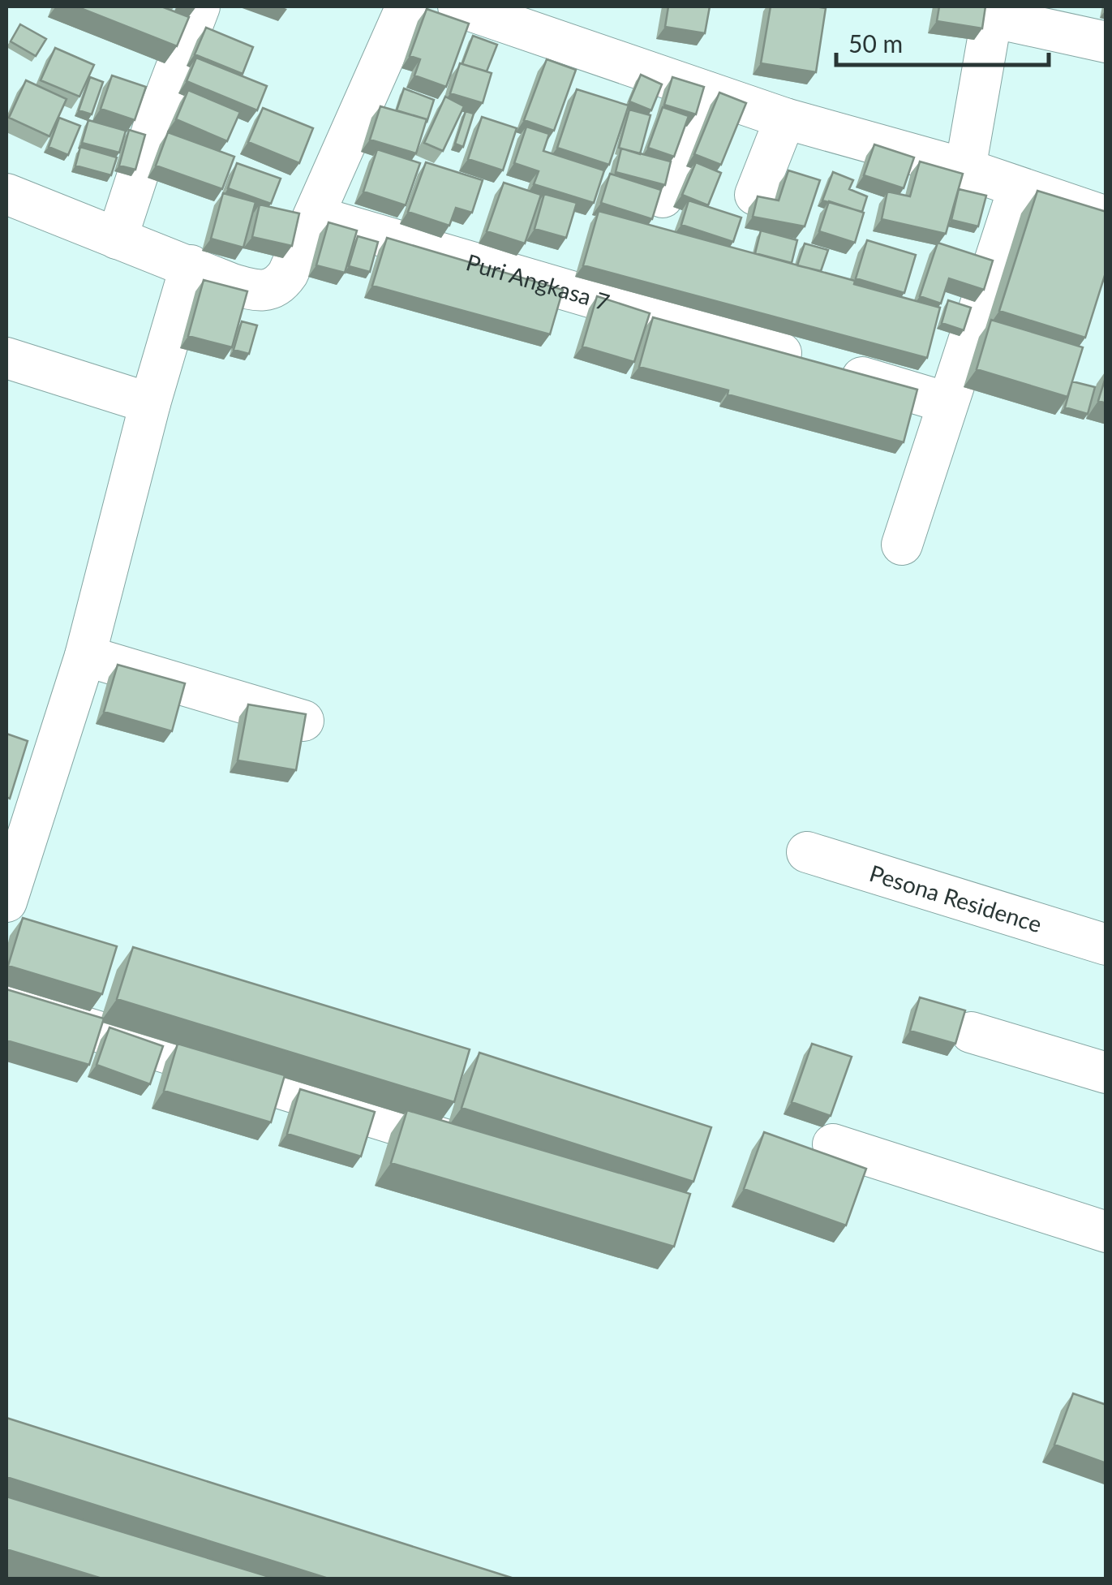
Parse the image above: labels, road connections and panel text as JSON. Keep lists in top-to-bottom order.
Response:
{
  "streets": {
    "street": ["Puri Angkasa 7", "Pesona Residence"]
  },
  "scale_bar": "50 m"
}
